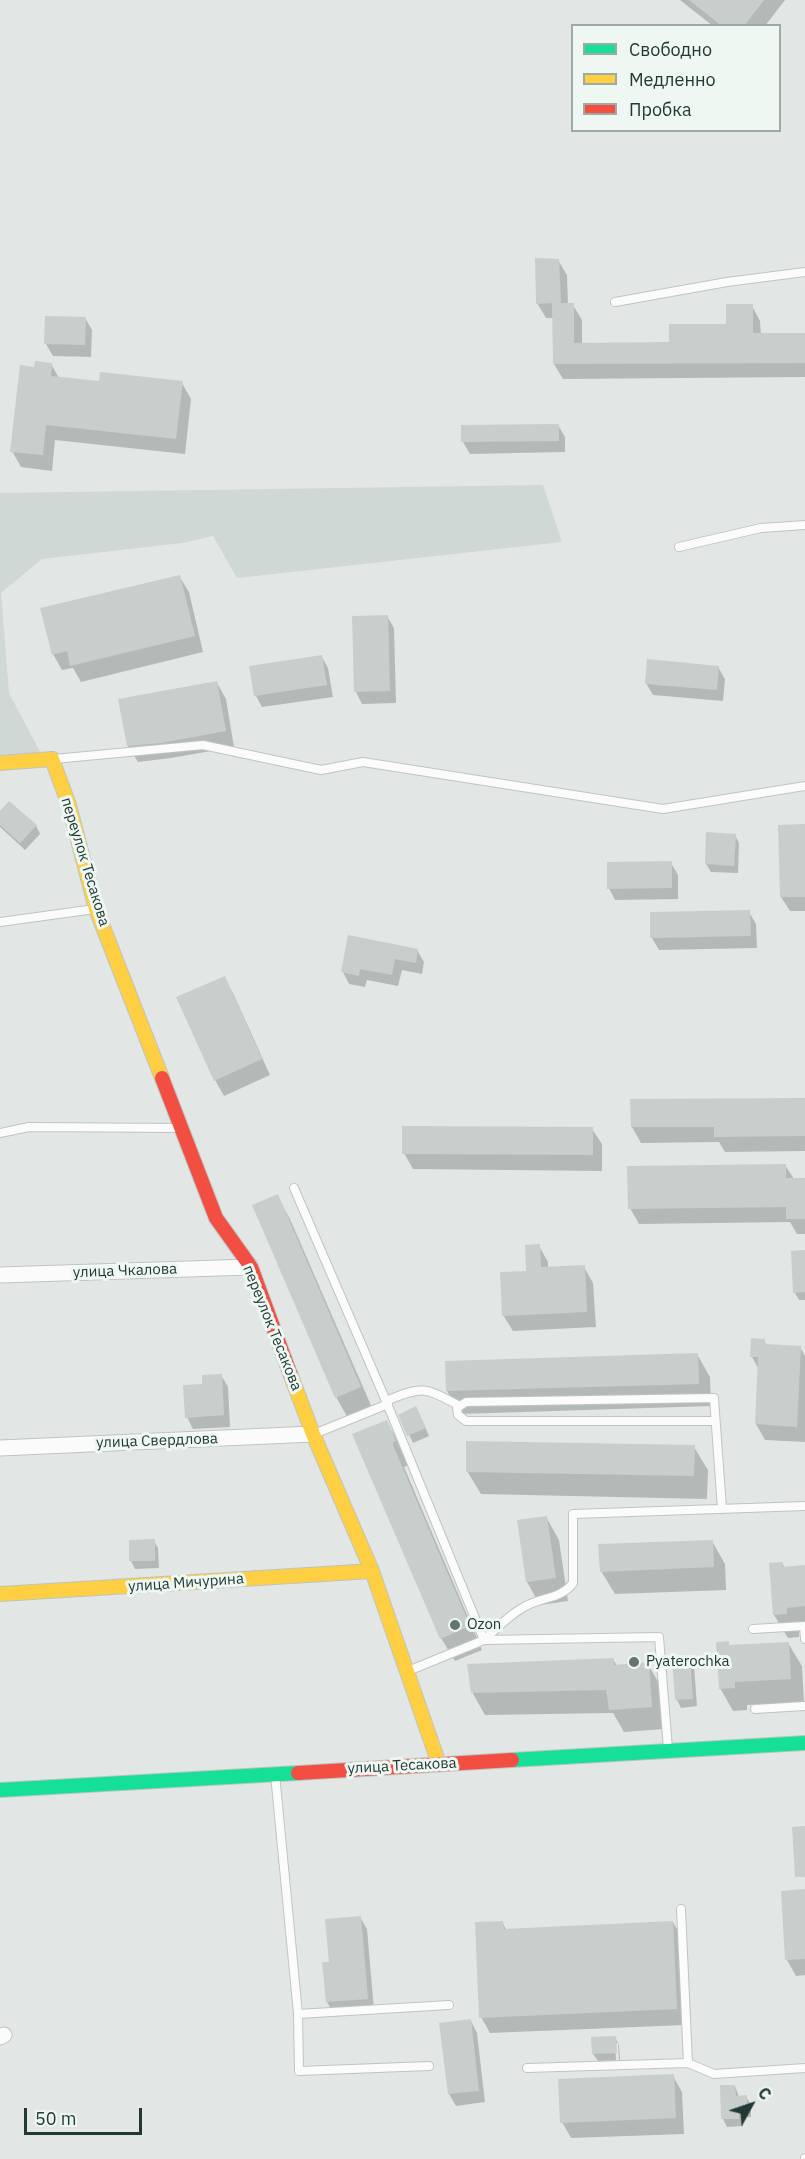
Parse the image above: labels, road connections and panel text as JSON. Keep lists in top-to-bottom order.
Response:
{
  "streets": {
    "street": [
      "переулок Тесакова",
      "улица Чкалова",
      "улица Свердлова",
      "улица Мичурина",
      "улица Тесакова"
    ]
  },
  "crossings": [
    ["переулок Тесакова", "улица Чкалова"],
    ["переулок Тесакова", "улица Свердлова"],
    ["переулок Тесакова", "улица Мичурина"],
    ["переулок Тесакова", "улица Тесакова"]
  ],
  "places": ["Ozon", "Pyaterochka"],
  "legend": ["Свободно", "Медленно", "Пробка"],
  "scale_bar": "50 m",
  "north": "top right"
}
